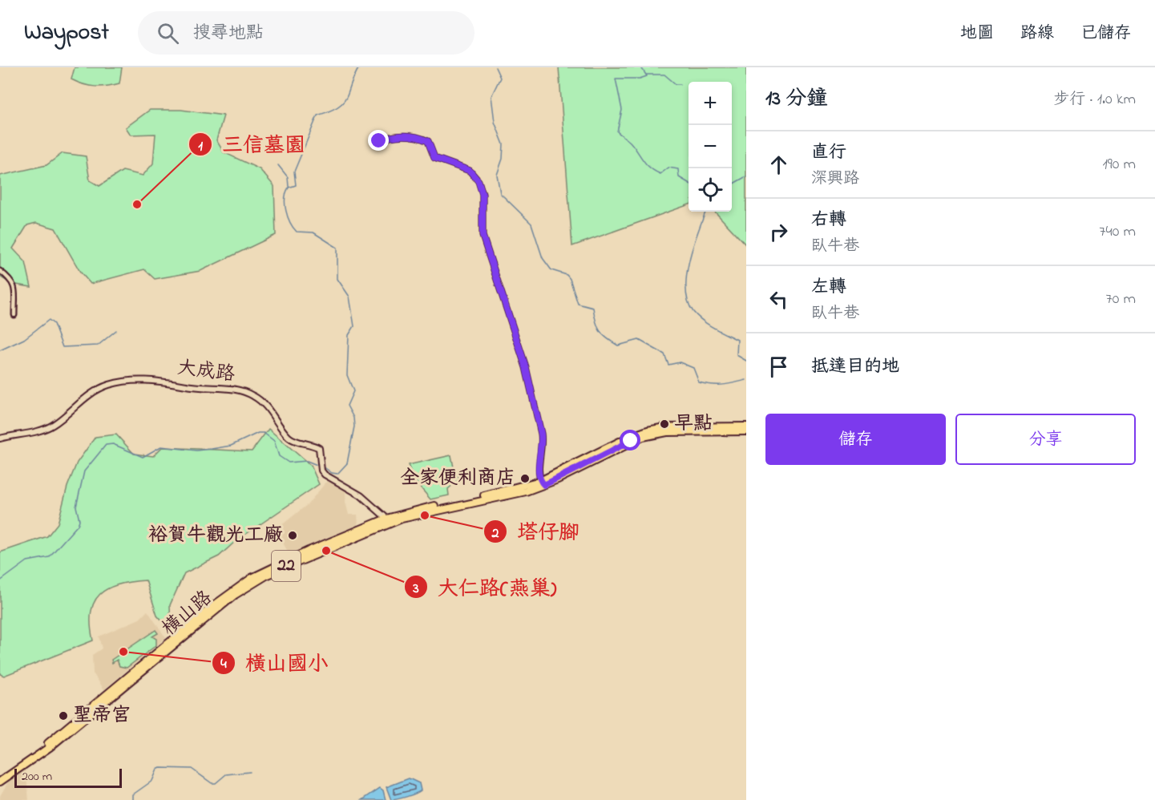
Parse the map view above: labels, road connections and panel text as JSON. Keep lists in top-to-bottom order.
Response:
{
  "streets": {
    "main road": ["22", "橫山路"],
    "street": ["大成路"]
  },
  "crossings": [
    ["大成路", "22"],
    ["大成路", "橫山路"],
    ["22", "橫山路"]
  ],
  "places": [
    "三信墓園",
    "早點",
    "全家便利商店",
    "塔仔腳",
    "裕賀牛觀光工廠",
    "大仁路(燕巢)",
    "橫山國小",
    "聖帝宮"
  ],
  "scale_bar": "200 m",
  "page": {
    "header": "Waypost",
    "search": "搜尋地點",
    "nav": ["地圖", "路線", "已儲存"],
    "heading": ["13 分鐘", "步行 · 1.0 km"],
    "map_buttons": ["+", "−"],
    "list": [
      ["直行", "深興路", "190 m"],
      ["右轉", "臥牛巷", "740 m"],
      ["左轉", "臥牛巷", "70 m"],
      "抵達目的地"
    ],
    "buttons": ["儲存", "分享"],
    "scale": "200 m"
  }
}
